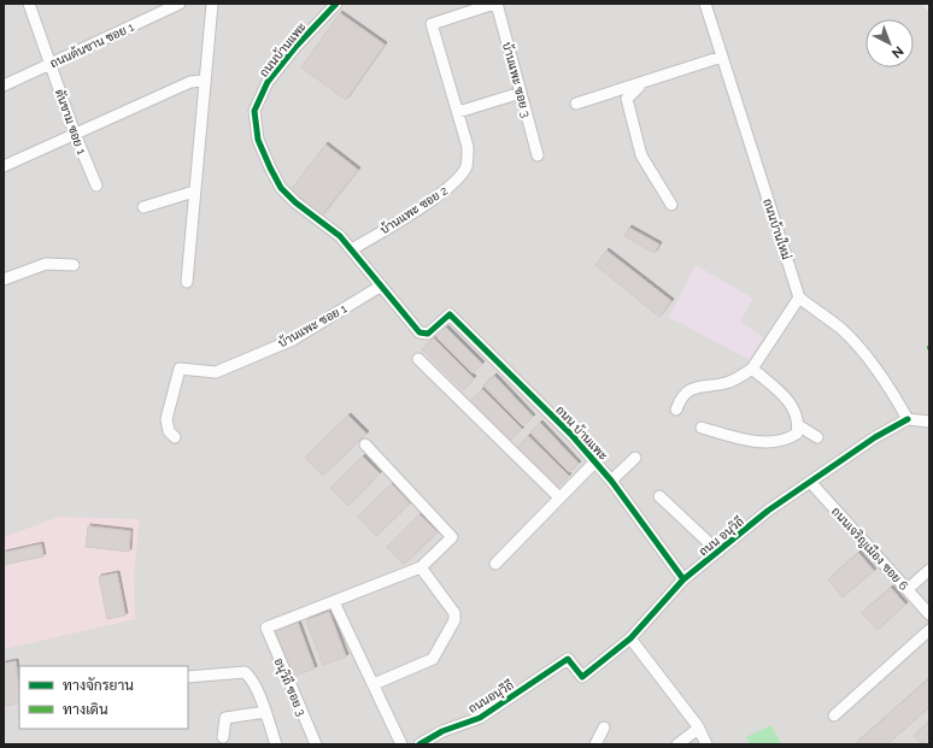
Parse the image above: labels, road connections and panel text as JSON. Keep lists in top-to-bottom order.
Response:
{
  "streets": {
    "street": [
      "ถนนต้นขาน ซอย 1",
      "ถนนบ้านแพะ",
      "บ้านแพะ ซอย 3",
      "ตันขาม ซอย 1",
      "บ้านแพะ ซอย 2",
      "ถนนบ้านใหม่",
      "บ้านแพะ ซอย 1",
      "ถนน บ้านแพะ",
      "ถนน อนุวิถี",
      "ถนนเจริญเมือง ซอย 6",
      "อนุวิถี ซอย 3",
      "ถนนอนุวิถี"
    ]
  },
  "crossings": [
    ["ถนนต้นขาน ซอย 1", "ตันขาม ซอย 1"],
    ["ถนนบ้านแพะ", "บ้านแพะ ซอย 2"],
    ["ถนนบ้านแพะ", "บ้านแพะ ซอย 1"],
    ["ถนนบ้านแพะ", "ถนน บ้านแพะ"],
    ["บ้านแพะ ซอย 3", "บ้านแพะ ซอย 2"],
    ["ถนน บ้านแพะ", "ถนน อนุวิถี"],
    ["ถนน อนุวิถี", "ถนนเจริญเมือง ซอย 6"],
    ["ถนน อนุวิถี", "ถนนอนุวิถี"]
  ],
  "legend": ["ทางจักรยาน", "ทางเดิน"],
  "north": "bottom right"
}
